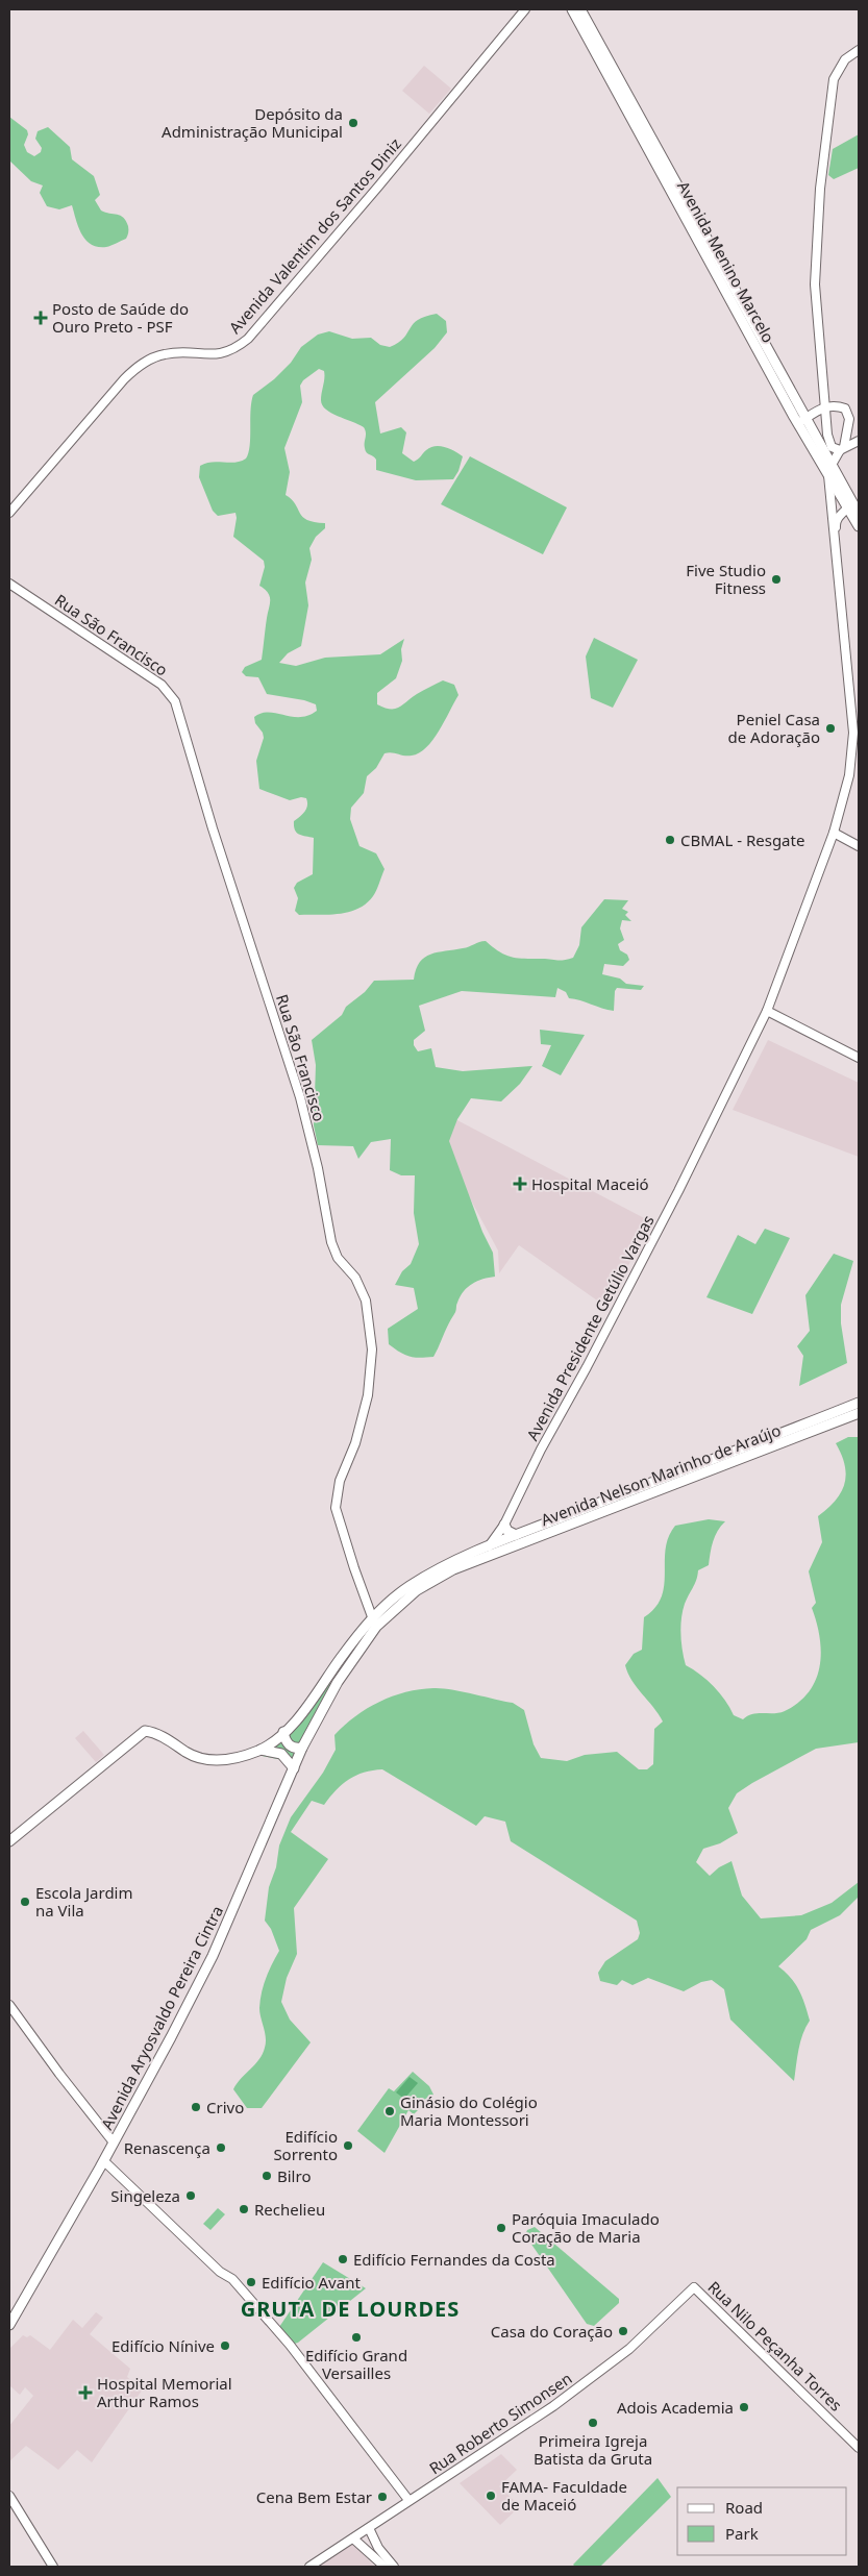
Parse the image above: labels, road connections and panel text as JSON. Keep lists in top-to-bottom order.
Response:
{
  "streets": {
    "main road": ["Avenida Menino Marcelo", "Avenida Nelson Marinho de Araújo", "Avenida Aryosvaldo Pereira Cintra"],
    "street": [
      "Avenida Valentim dos Santos Diniz",
      "Rua São Francisco",
      "Avenida Presidente Getúlio Vargas",
      "Rua Nilo Peçanha Torres",
      "Rua Roberto Simonsen"
    ]
  },
  "crossings": [
    ["Avenida Menino Marcelo", "Avenida Presidente Getúlio Vargas"],
    ["Rua São Francisco", "Avenida Nelson Marinho de Araújo"],
    ["Rua São Francisco", "Avenida Aryosvaldo Pereira Cintra"],
    ["Avenida Presidente Getúlio Vargas", "Avenida Nelson Marinho de Araújo"],
    ["Avenida Nelson Marinho de Araújo", "Avenida Aryosvaldo Pereira Cintra"],
    ["Rua Nilo Peçanha Torres", "Rua Roberto Simonsen"]
  ],
  "districts": ["GRUTA DE LOURDES"],
  "places": {
    "other": [
      "Depósito da Administração Municipal",
      "Five Studio Fitness",
      "Peniel Casa de Adoração",
      "CBMAL - Resgate",
      "Escola Jardim na Vila",
      "Crivo",
      "Ginásio do Colégio Maria Montessori",
      "Edifício Sorrento",
      "Renascença",
      "Bilro",
      "Singeleza",
      "Rechelieu",
      "Paróquia Imaculado Coração de Maria",
      "Edifício Fernandes da Costa",
      "Edifício Avant",
      "Casa do Coração",
      "Edifício Grand Versailles",
      "Edifício Nínive",
      "Adois Academia",
      "Primeira Igreja Batista da Gruta",
      "FAMA- Faculdade de Maceió",
      "Cena Bem Estar"
    ],
    "health": ["Posto de Saúde do Ouro Preto - PSF", "Hospital Maceió", "Hospital Memorial Arthur Ramos"]
  },
  "legend": ["Road", "Park"]
}
